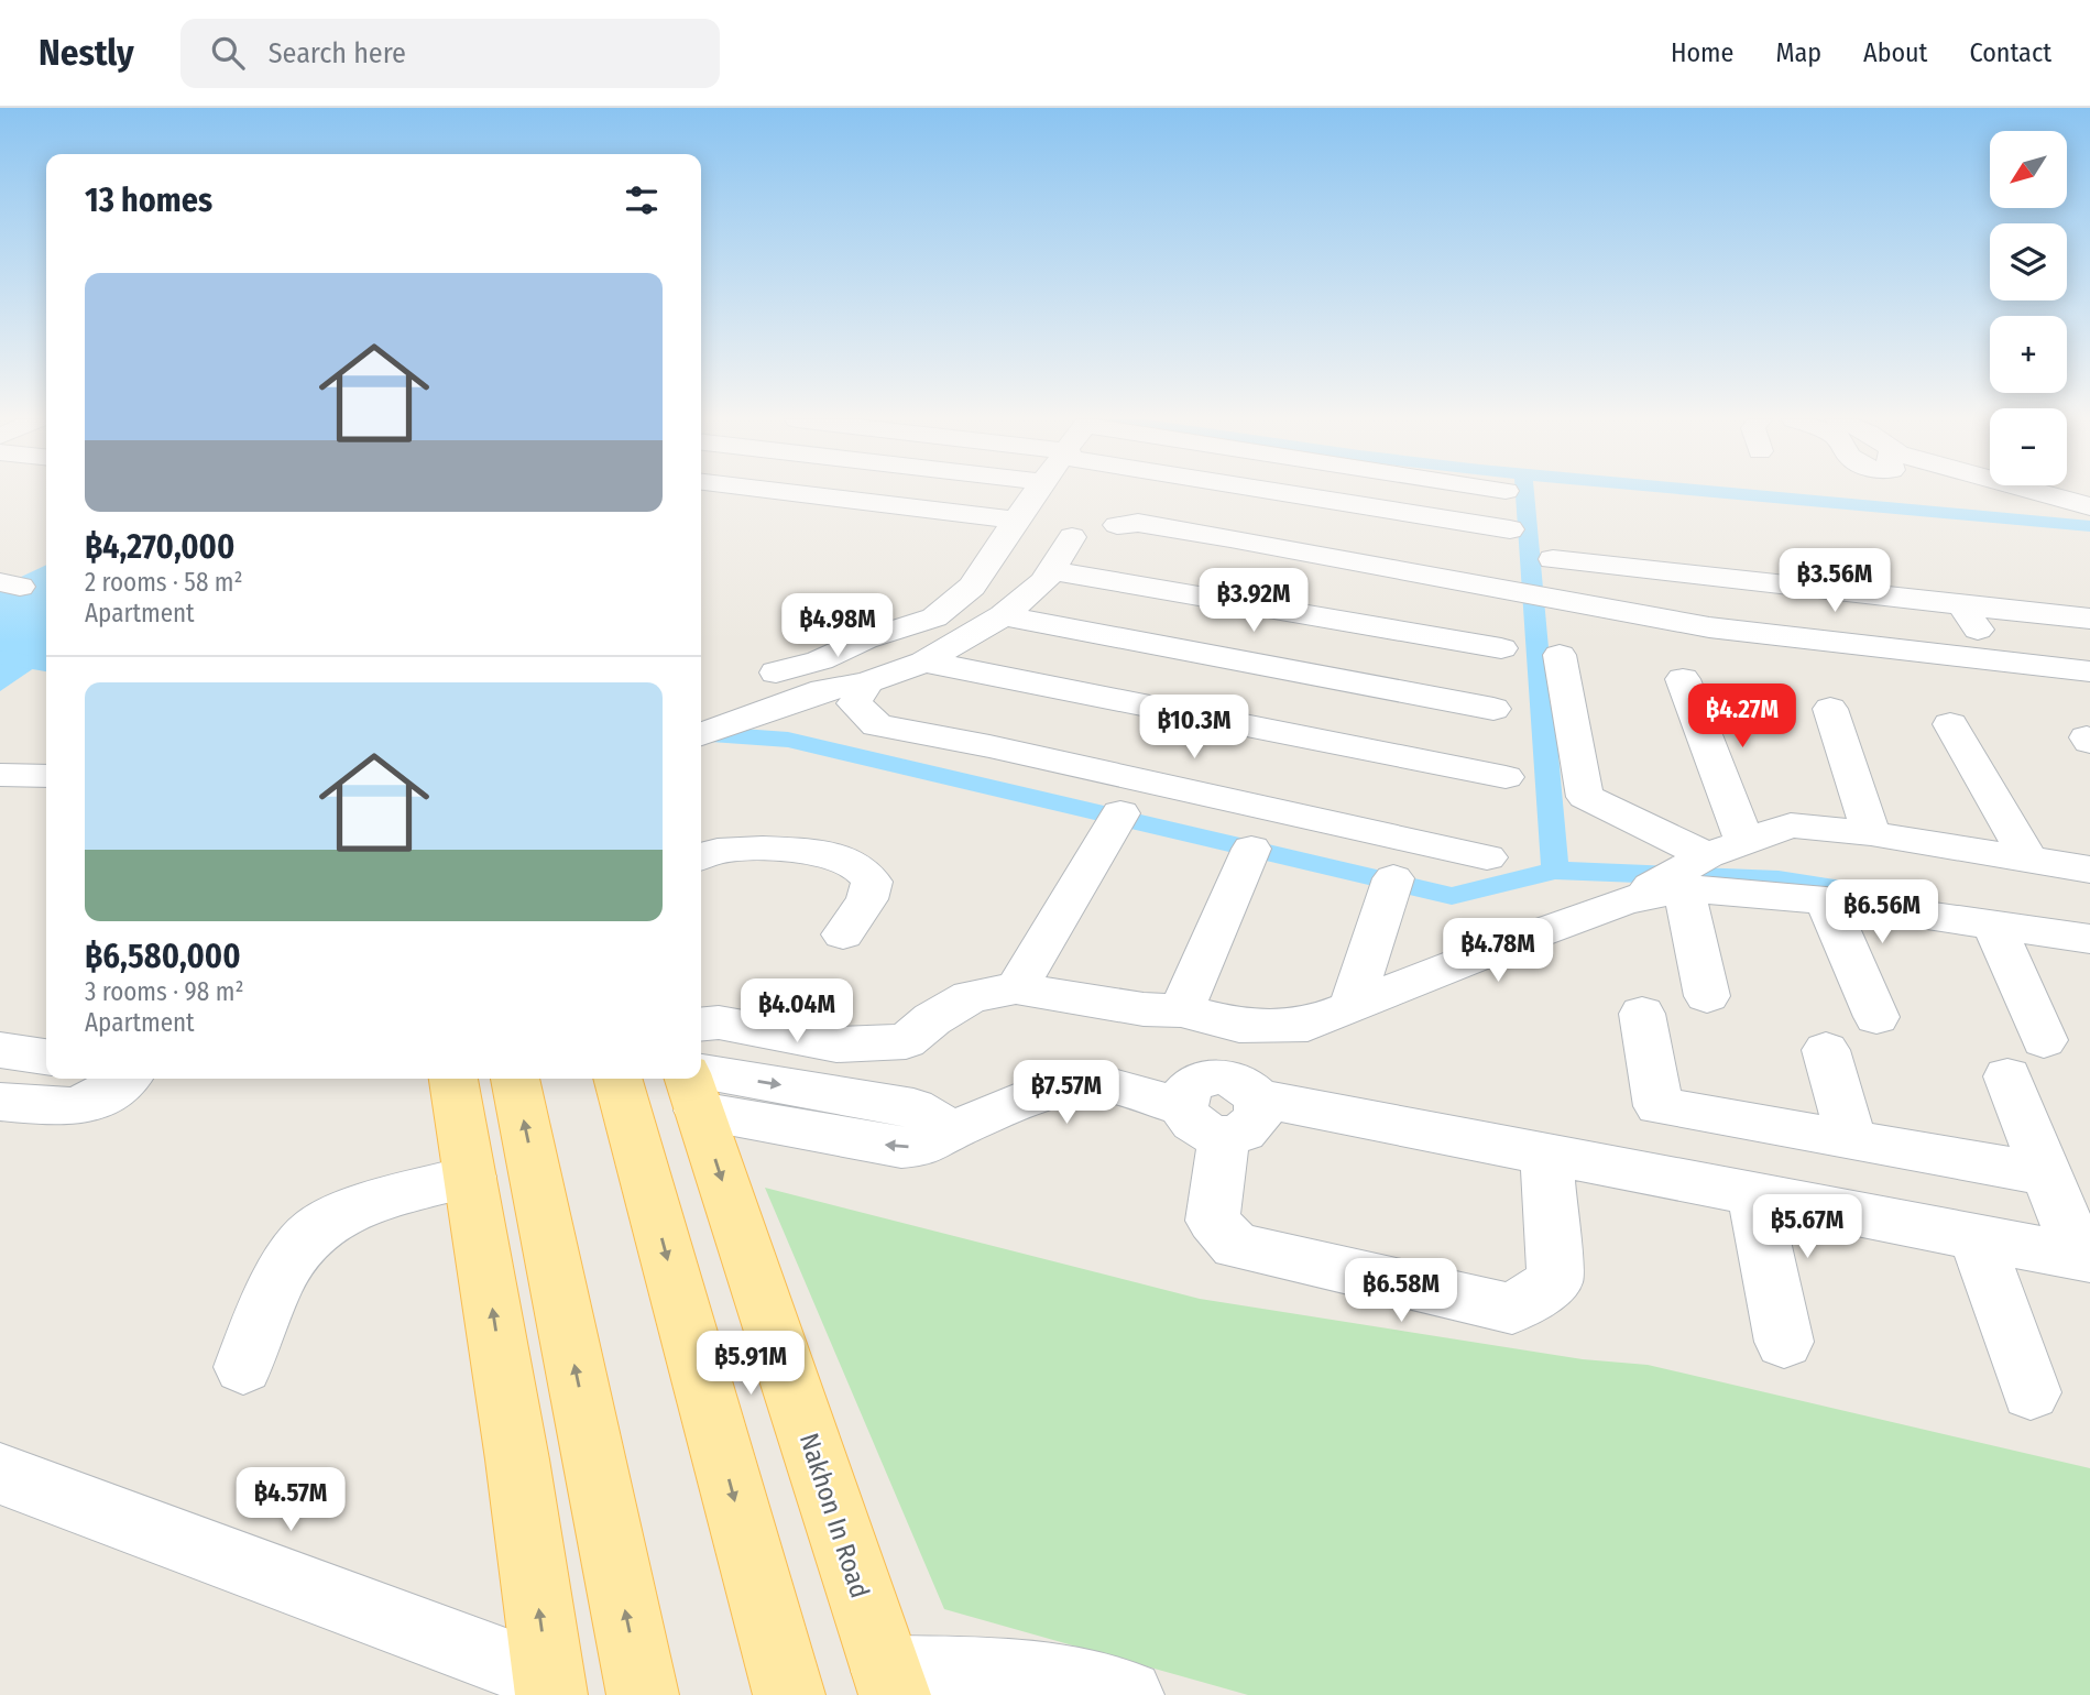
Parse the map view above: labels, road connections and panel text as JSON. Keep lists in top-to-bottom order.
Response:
{
  "streets": {
    "main road": ["Nakhon In Road"]
  },
  "north": "bottom left",
  "page": {
    "header": "Nestly",
    "search": "Search here",
    "nav": [
      "Home",
      "Map",
      "About",
      "Contact"
    ],
    "map_buttons": ["+", "−"],
    "heading": "13 homes",
    "list": [
      {
        "name": "฿4,270,000",
        "note": "2 rooms · 58 m² · Apartment"
      },
      {
        "name": "฿6,580,000",
        "note": "3 rooms · 98 m² · Apartment"
      }
    ],
    "price": [
      "฿3.56M",
      "฿3.92M",
      "฿4.98M",
      "฿4.27M",
      "฿10.3M",
      "฿6.56M",
      "฿4.78M",
      "฿4.04M",
      "฿7.57M",
      "฿5.67M",
      "฿6.58M",
      "฿5.91M",
      "฿4.57M"
    ]
  }
}
